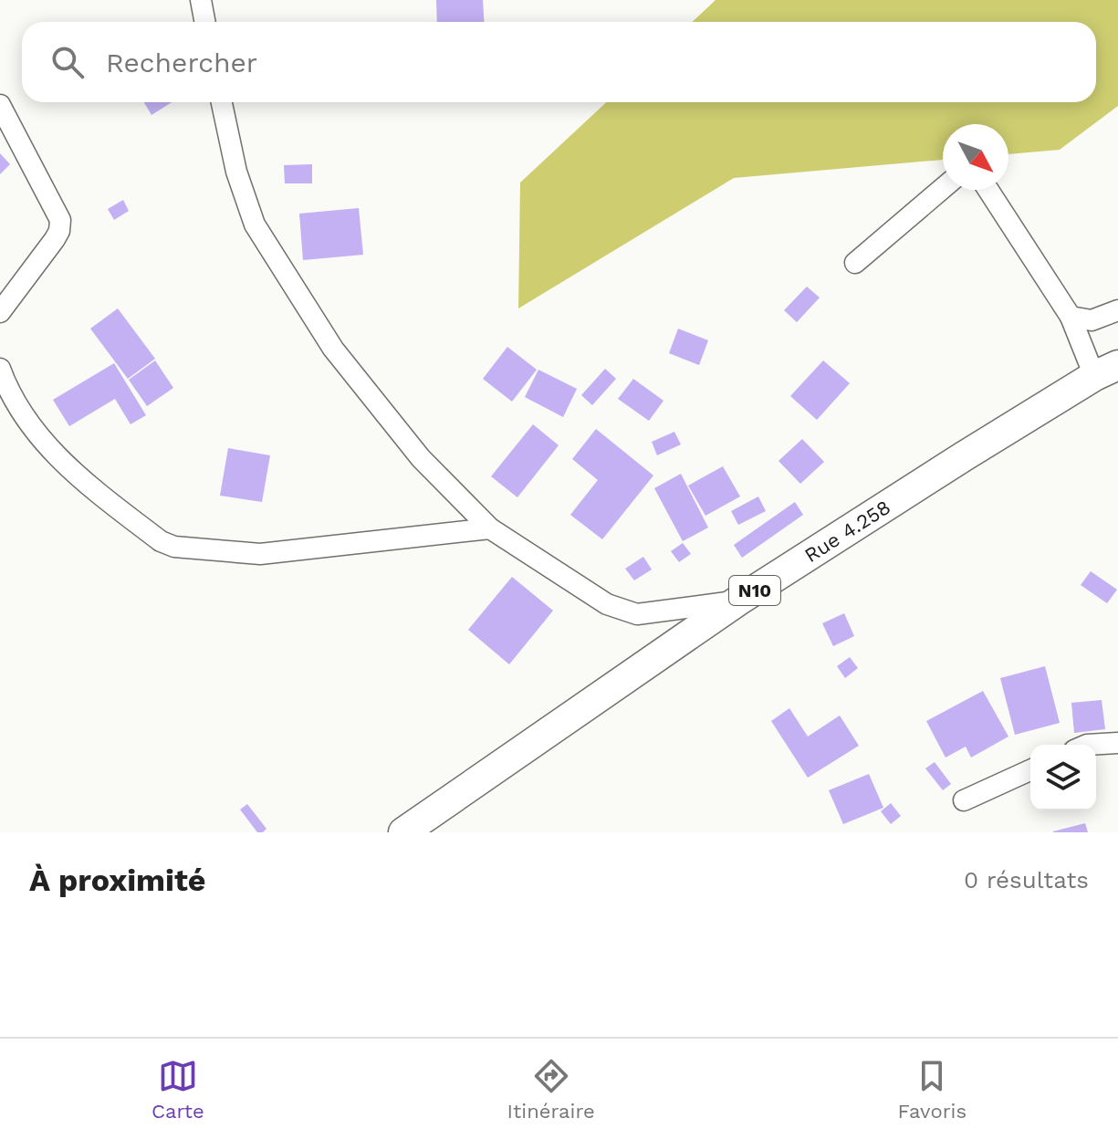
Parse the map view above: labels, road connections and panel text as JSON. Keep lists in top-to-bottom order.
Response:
{
  "streets": {
    "highway": ["Rue 4.258", "N10"]
  },
  "north": "bottom right",
  "page": {
    "search": "Rechercher",
    "heading": ["À proximité", "0 résultats"],
    "nav": ["Carte", "Itinéraire", "Favoris"]
  }
}
